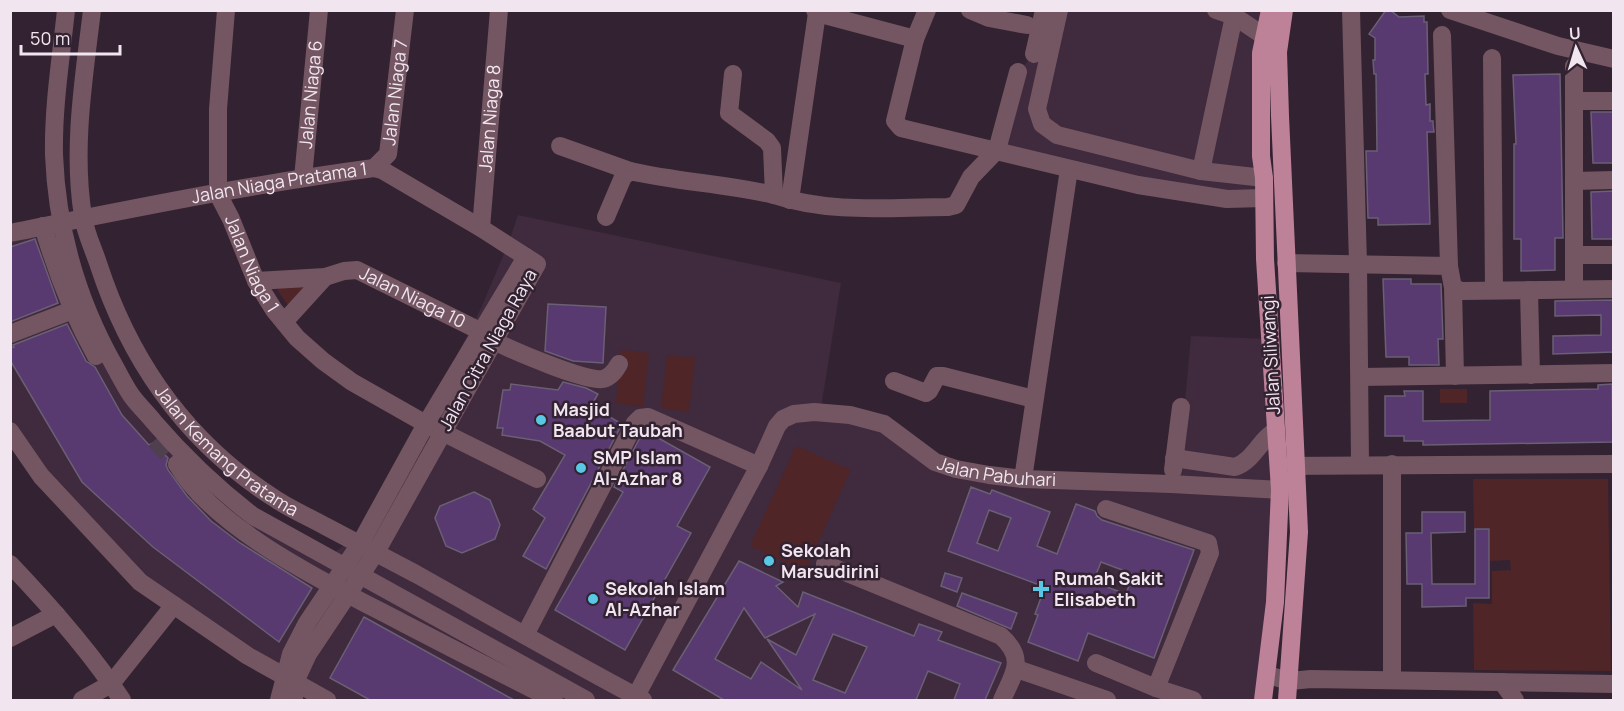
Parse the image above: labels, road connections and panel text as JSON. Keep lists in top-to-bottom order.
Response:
{
  "streets": {
    "main road": ["Jalan Siliwangi"],
    "street": [
      "Jalan Niaga 7",
      "Jalan Niaga 6",
      "Jalan Niaga 8",
      "Jalan Niaga Pratama 1",
      "Jalan Niaga 1",
      "Jalan Niaga 10",
      "Jalan Citra Niaga Raya",
      "Jalan Kemang Pratama",
      "Jalan Pabuhari"
    ]
  },
  "crossings": [
    ["Jalan Niaga 7", "Jalan Niaga Pratama 1"],
    ["Jalan Niaga 6", "Jalan Niaga Pratama 1"],
    ["Jalan Niaga 8", "Jalan Niaga Pratama 1"],
    ["Jalan Niaga Pratama 1", "Jalan Niaga 1"],
    ["Jalan Niaga Pratama 1", "Jalan Citra Niaga Raya"],
    ["Jalan Niaga Pratama 1", "Jalan Kemang Pratama"],
    ["Jalan Niaga 1", "Jalan Niaga 10"],
    ["Jalan Niaga 1", "Jalan Citra Niaga Raya"],
    ["Jalan Niaga 10", "Jalan Citra Niaga Raya"],
    ["Jalan Citra Niaga Raya", "Jalan Kemang Pratama"],
    ["Jalan Siliwangi", "Jalan Pabuhari"]
  ],
  "places": {
    "other": [
      "Masjid Baabut Taubah",
      "SMP Islam Al-Azhar 8",
      "Sekolah Marsudirini",
      "Sekolah Islam Al-Azhar"
    ],
    "health": ["Rumah Sakit Elisabeth"]
  },
  "scale_bar": "50 m",
  "north": "top"
}
